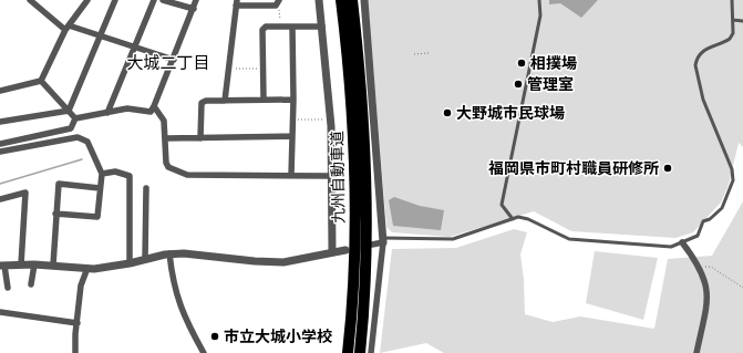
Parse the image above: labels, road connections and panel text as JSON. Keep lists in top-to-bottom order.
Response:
{
  "streets": {
    "highway": ["九州自動車道"]
  },
  "districts": ["大城二丁目"],
  "places": [
    "相撲場",
    "管理室",
    "大野城市民球場",
    "福岡県市町村職員研修所",
    "市立大城小学校"
  ]
}
